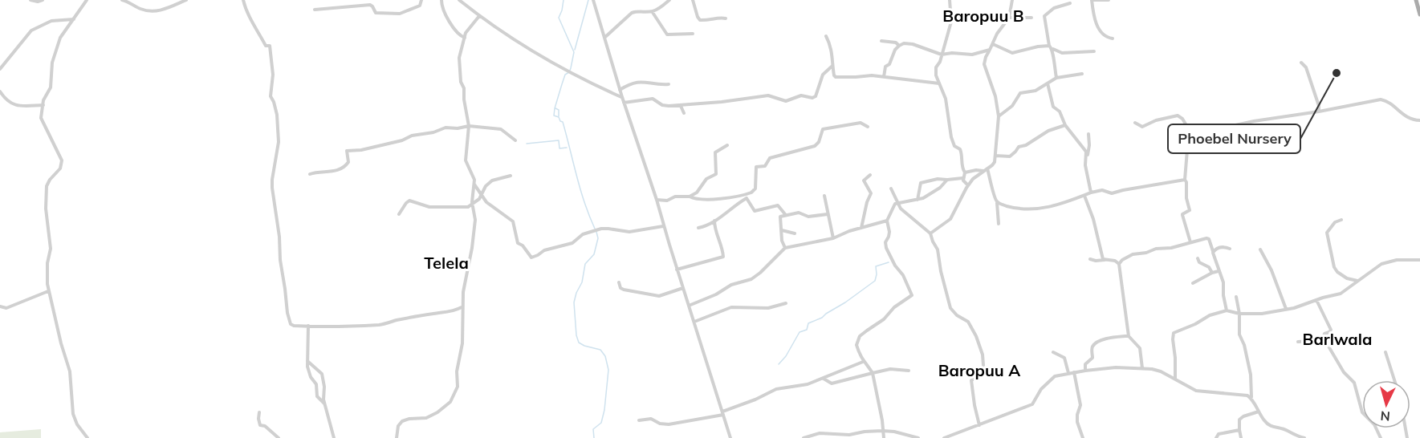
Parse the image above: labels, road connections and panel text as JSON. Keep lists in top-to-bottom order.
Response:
{
  "districts": [
    "Baropuu B",
    "Telela",
    "Barlwala",
    "Baropuu A"
  ],
  "places": ["Phoebel Nursery"],
  "north": "bottom"
}
